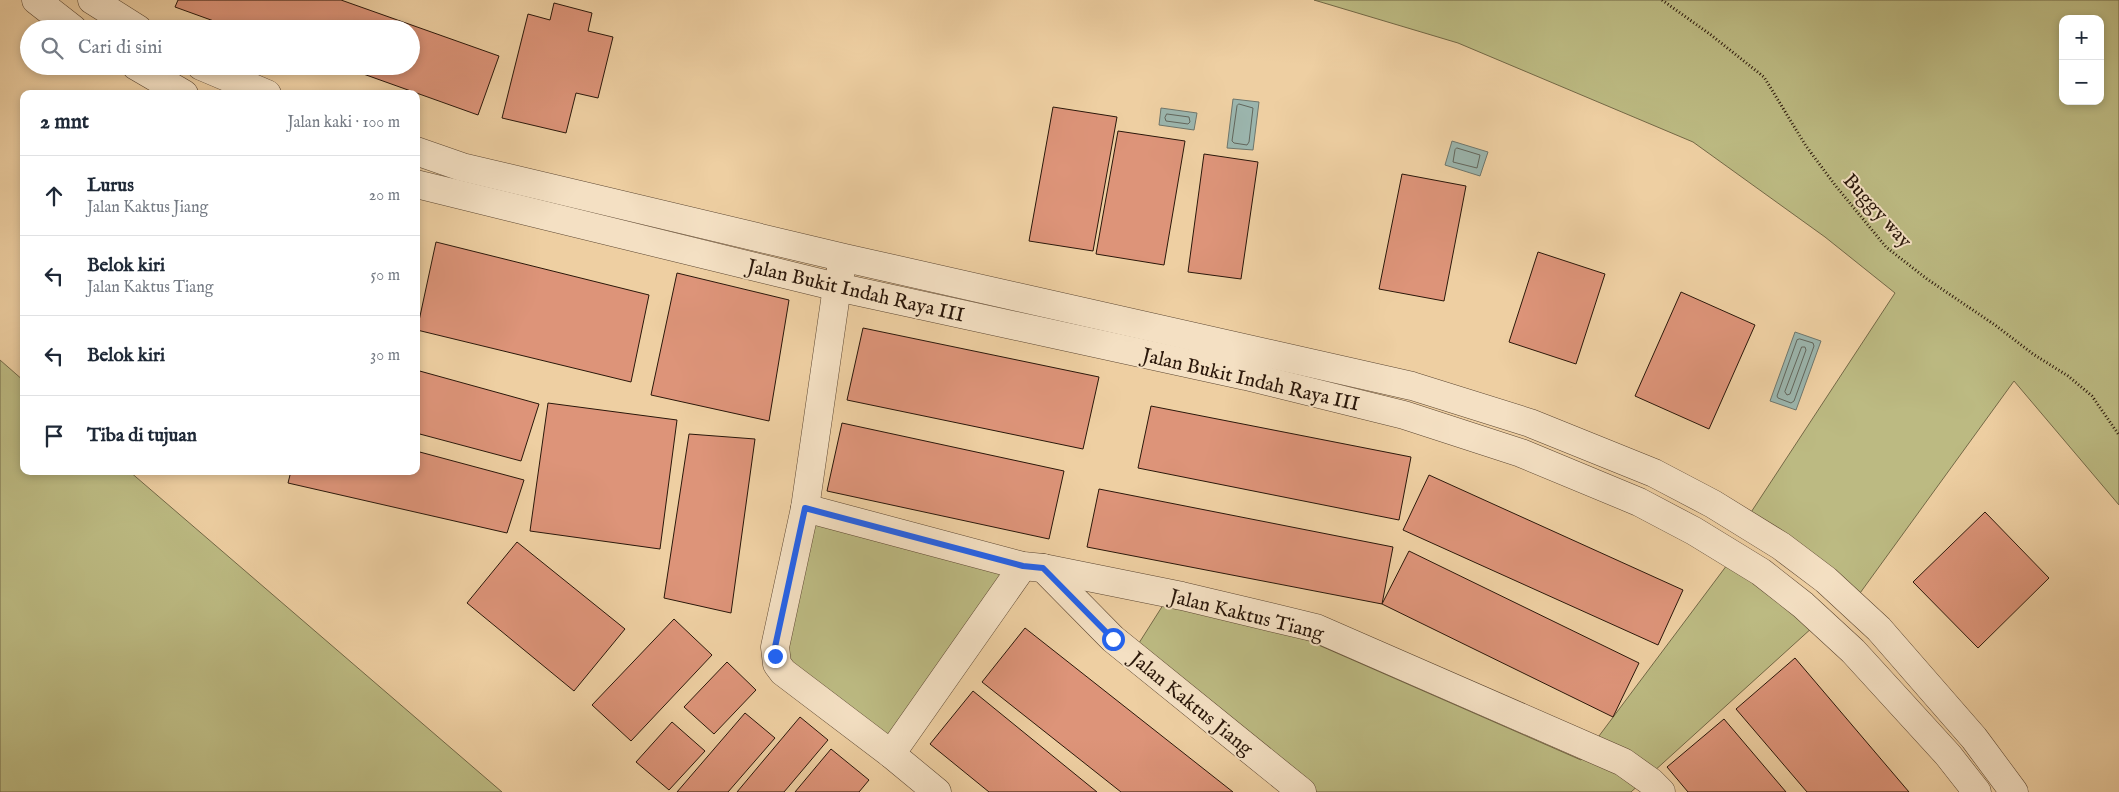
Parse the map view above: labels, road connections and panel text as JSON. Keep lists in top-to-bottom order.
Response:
{
  "streets": {
    "street": ["Jalan Bukit Indah Raya III", "Jalan Kaktus Tiang", "Jalan Kaktus Jiang"],
    "path": ["Buggy way"]
  },
  "crossings": [
    ["Jalan Kaktus Tiang", "Jalan Kaktus Jiang"]
  ],
  "page": {
    "map_buttons": ["+", "−"],
    "search": "Cari di sini",
    "heading": ["2 mnt", "Jalan kaki · 100 m"],
    "list": [
      ["Lurus", "Jalan Kaktus Jiang", "20 m"],
      ["Belok kiri", "Jalan Kaktus Tiang", "50 m"],
      ["Belok kiri", "30 m"],
      "Tiba di tujuan"
    ]
  }
}
